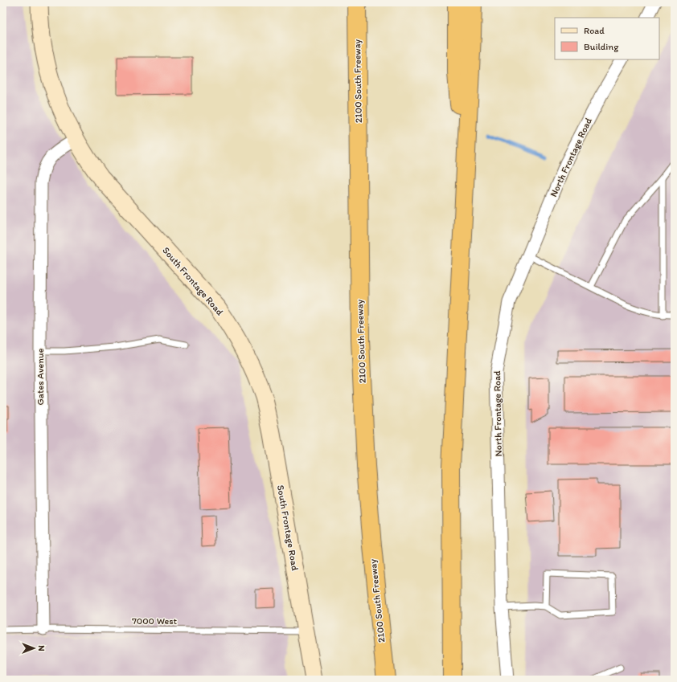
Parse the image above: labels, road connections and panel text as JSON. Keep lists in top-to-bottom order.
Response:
{
  "streets": {
    "highway": ["2100 South Freeway"],
    "street": ["North Frontage Road", "South Frontage Road", "Gates Avenue"],
    "lane": ["7000 West"]
  },
  "crossings": [
    ["South Frontage Road", "Gates Avenue"],
    ["South Frontage Road", "7000 West"],
    ["Gates Avenue", "7000 West"]
  ],
  "legend": ["Road", "Building"],
  "north": "right"
}
